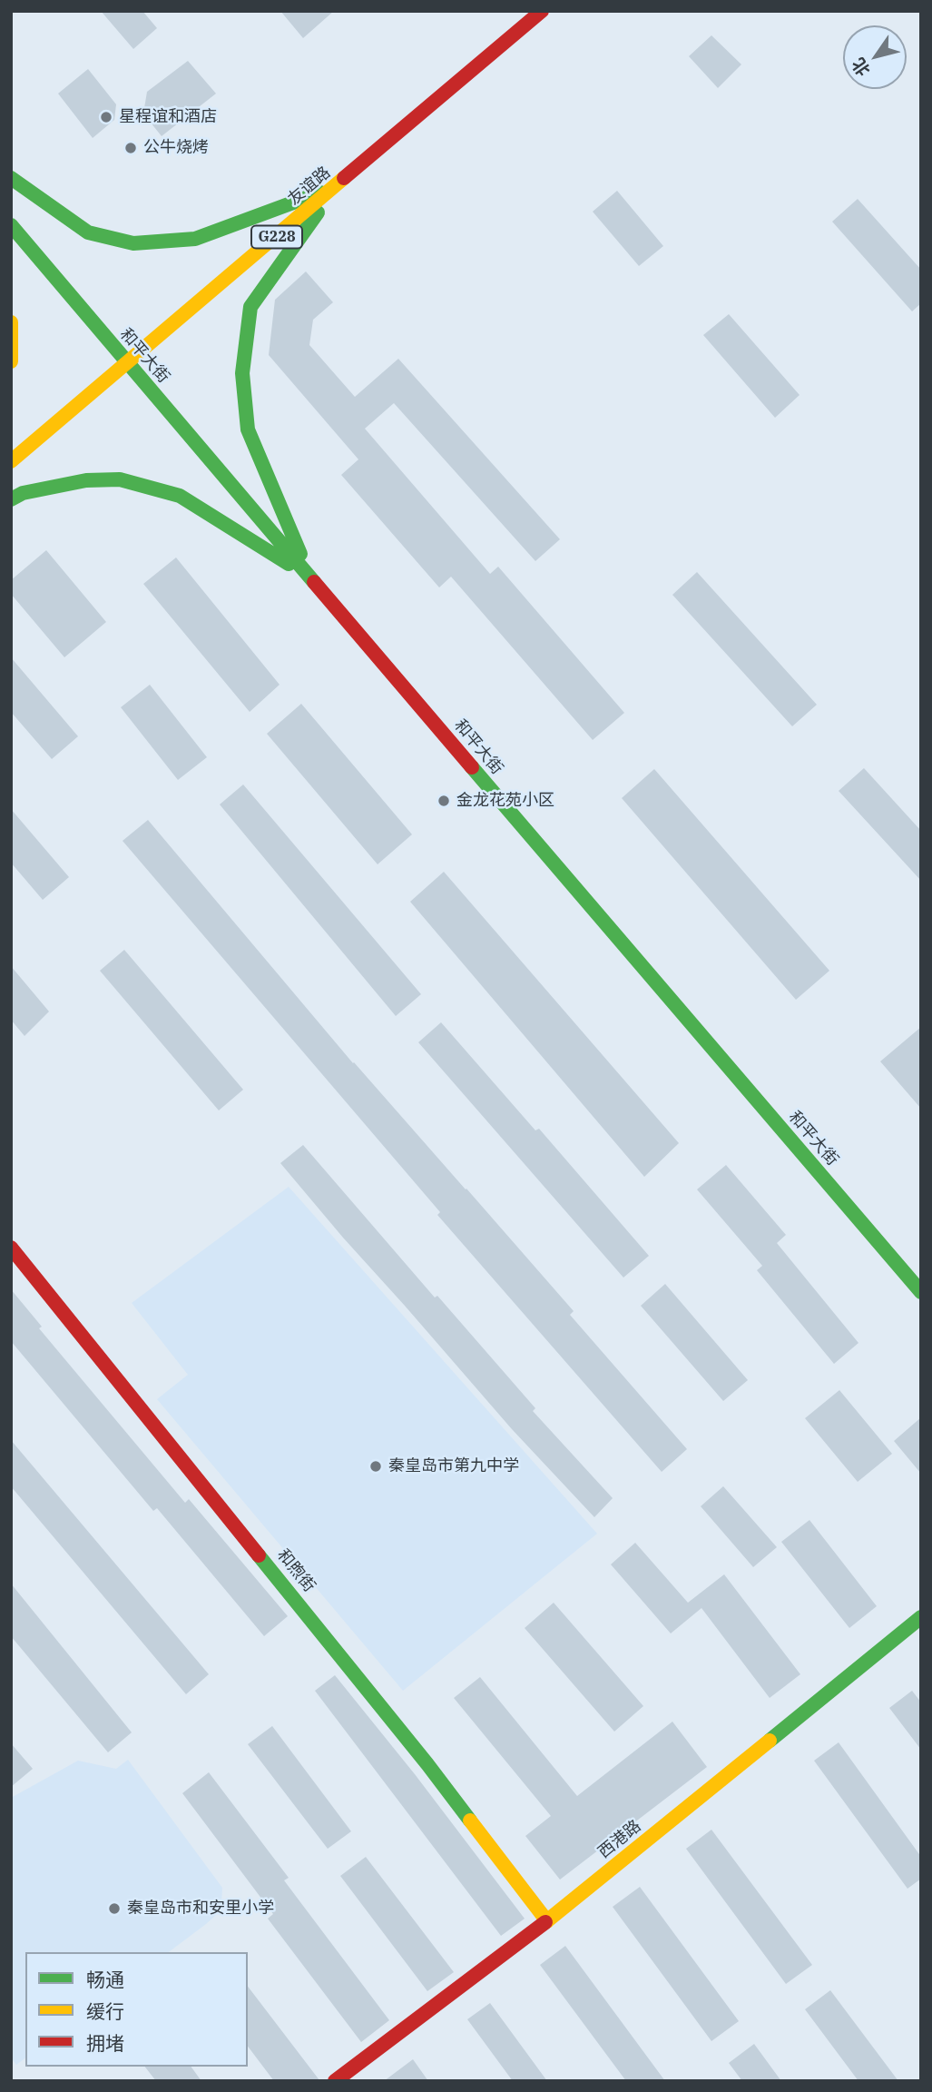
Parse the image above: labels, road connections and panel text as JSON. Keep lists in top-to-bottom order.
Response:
{
  "streets": {
    "main road": [
      "友谊路",
      "G228",
      "和平大街",
      "和煦街",
      "西港路"
    ]
  },
  "crossings": [
    ["友谊路", "和平大街"],
    ["和煦街", "西港路"]
  ],
  "places": [
    "星程谊和酒店",
    "公牛烧烤",
    "金龙花苑小区",
    "秦皇岛市第九中学",
    "秦皇岛市和安里小学"
  ],
  "legend": ["畅通", "缓行", "拥堵"],
  "north": "bottom left"
}
